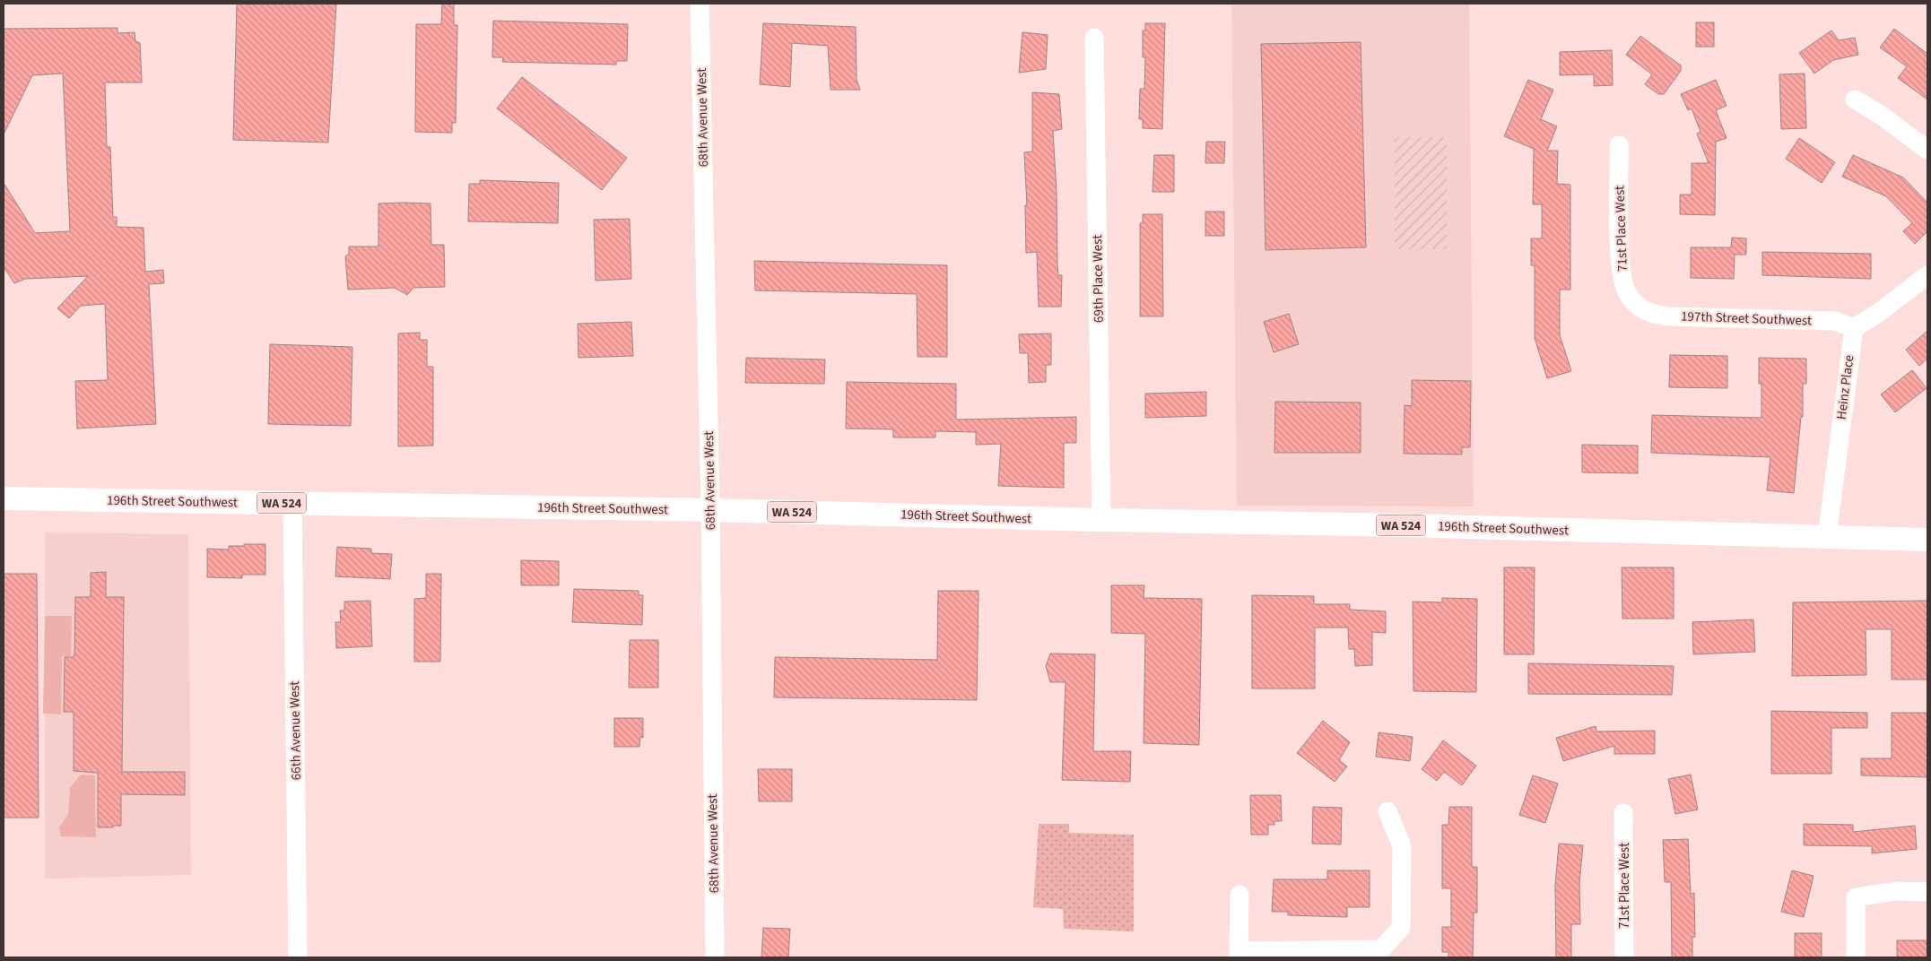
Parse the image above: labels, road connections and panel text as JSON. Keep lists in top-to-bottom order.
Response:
{
  "streets": {
    "main road": ["196th Street Southwest", "WA 524"],
    "street": [
      "68th Avenue West",
      "71st Place West",
      "69th Place West",
      "197th Street Southwest",
      "Heinz Place",
      "66th Avenue West"
    ]
  },
  "crossings": [
    ["68th Avenue West", "196th Street Southwest"],
    ["71st Place West", "197th Street Southwest"],
    ["69th Place West", "196th Street Southwest"],
    ["197th Street Southwest", "Heinz Place"],
    ["Heinz Place", "196th Street Southwest"],
    ["196th Street Southwest", "66th Avenue West"]
  ]
}
